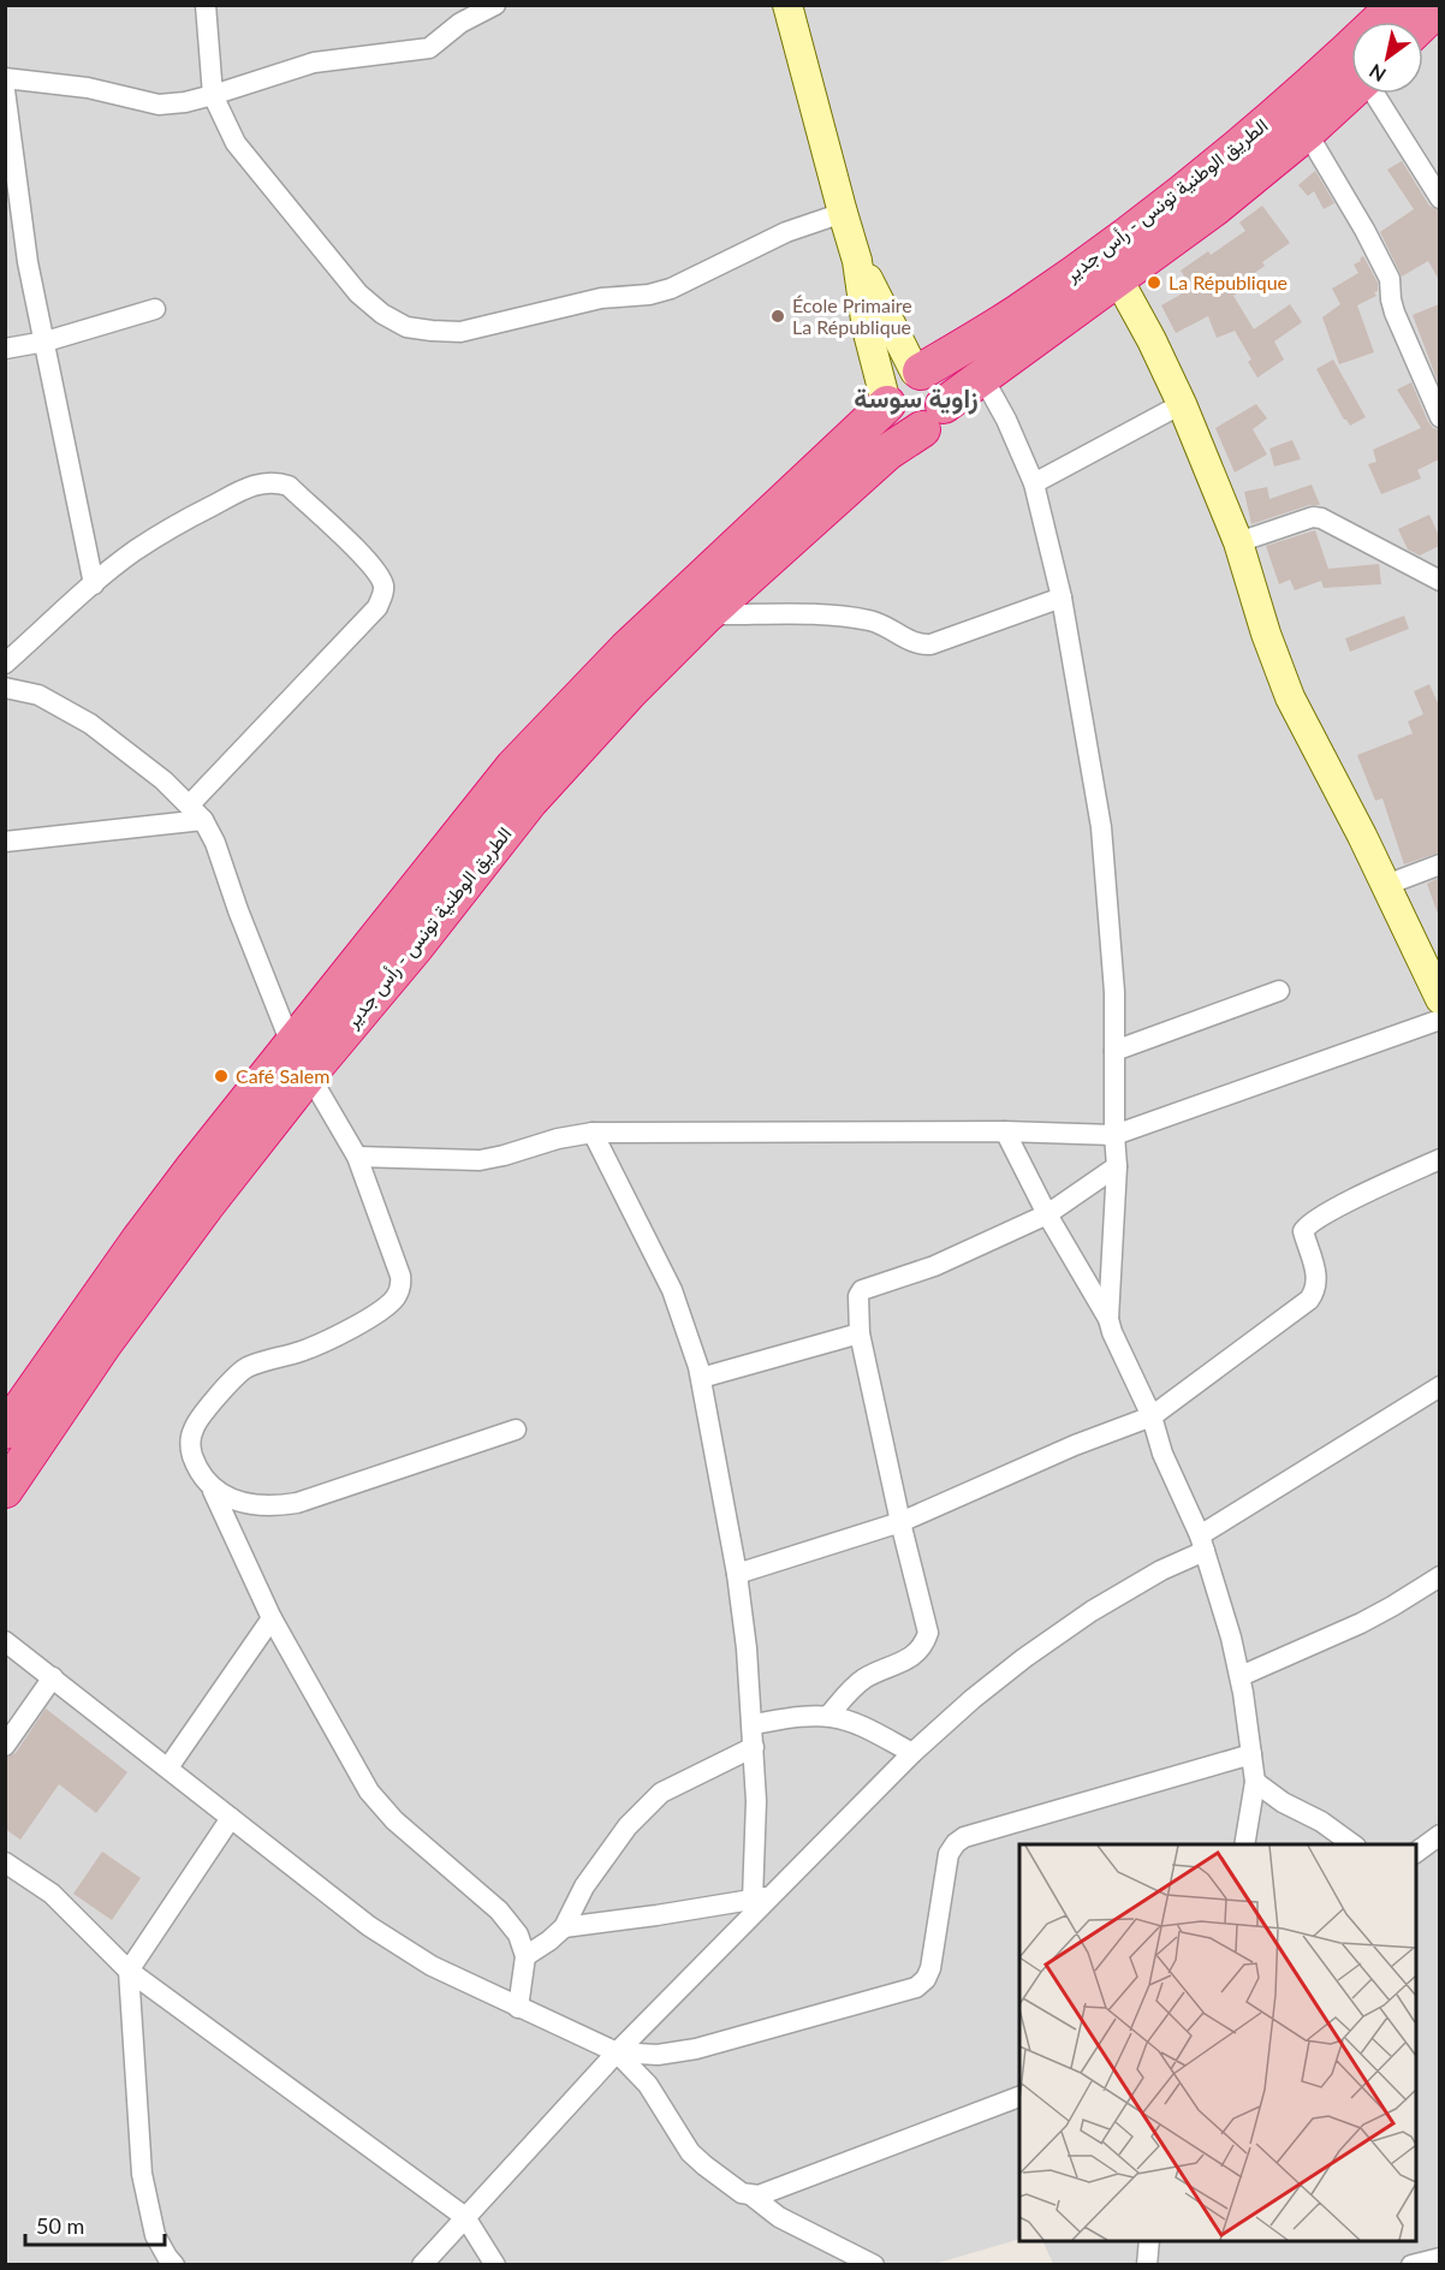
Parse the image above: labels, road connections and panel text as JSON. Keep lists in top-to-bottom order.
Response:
{
  "streets": {
    "highway": ["الطريق الوطنية تونس - رأس جدير"]
  },
  "districts": ["زاوية سوسة"],
  "places": ["La République", "École Primaire La République", "Café Salem"],
  "scale_bar": "50 m",
  "north": "bottom left"
}
